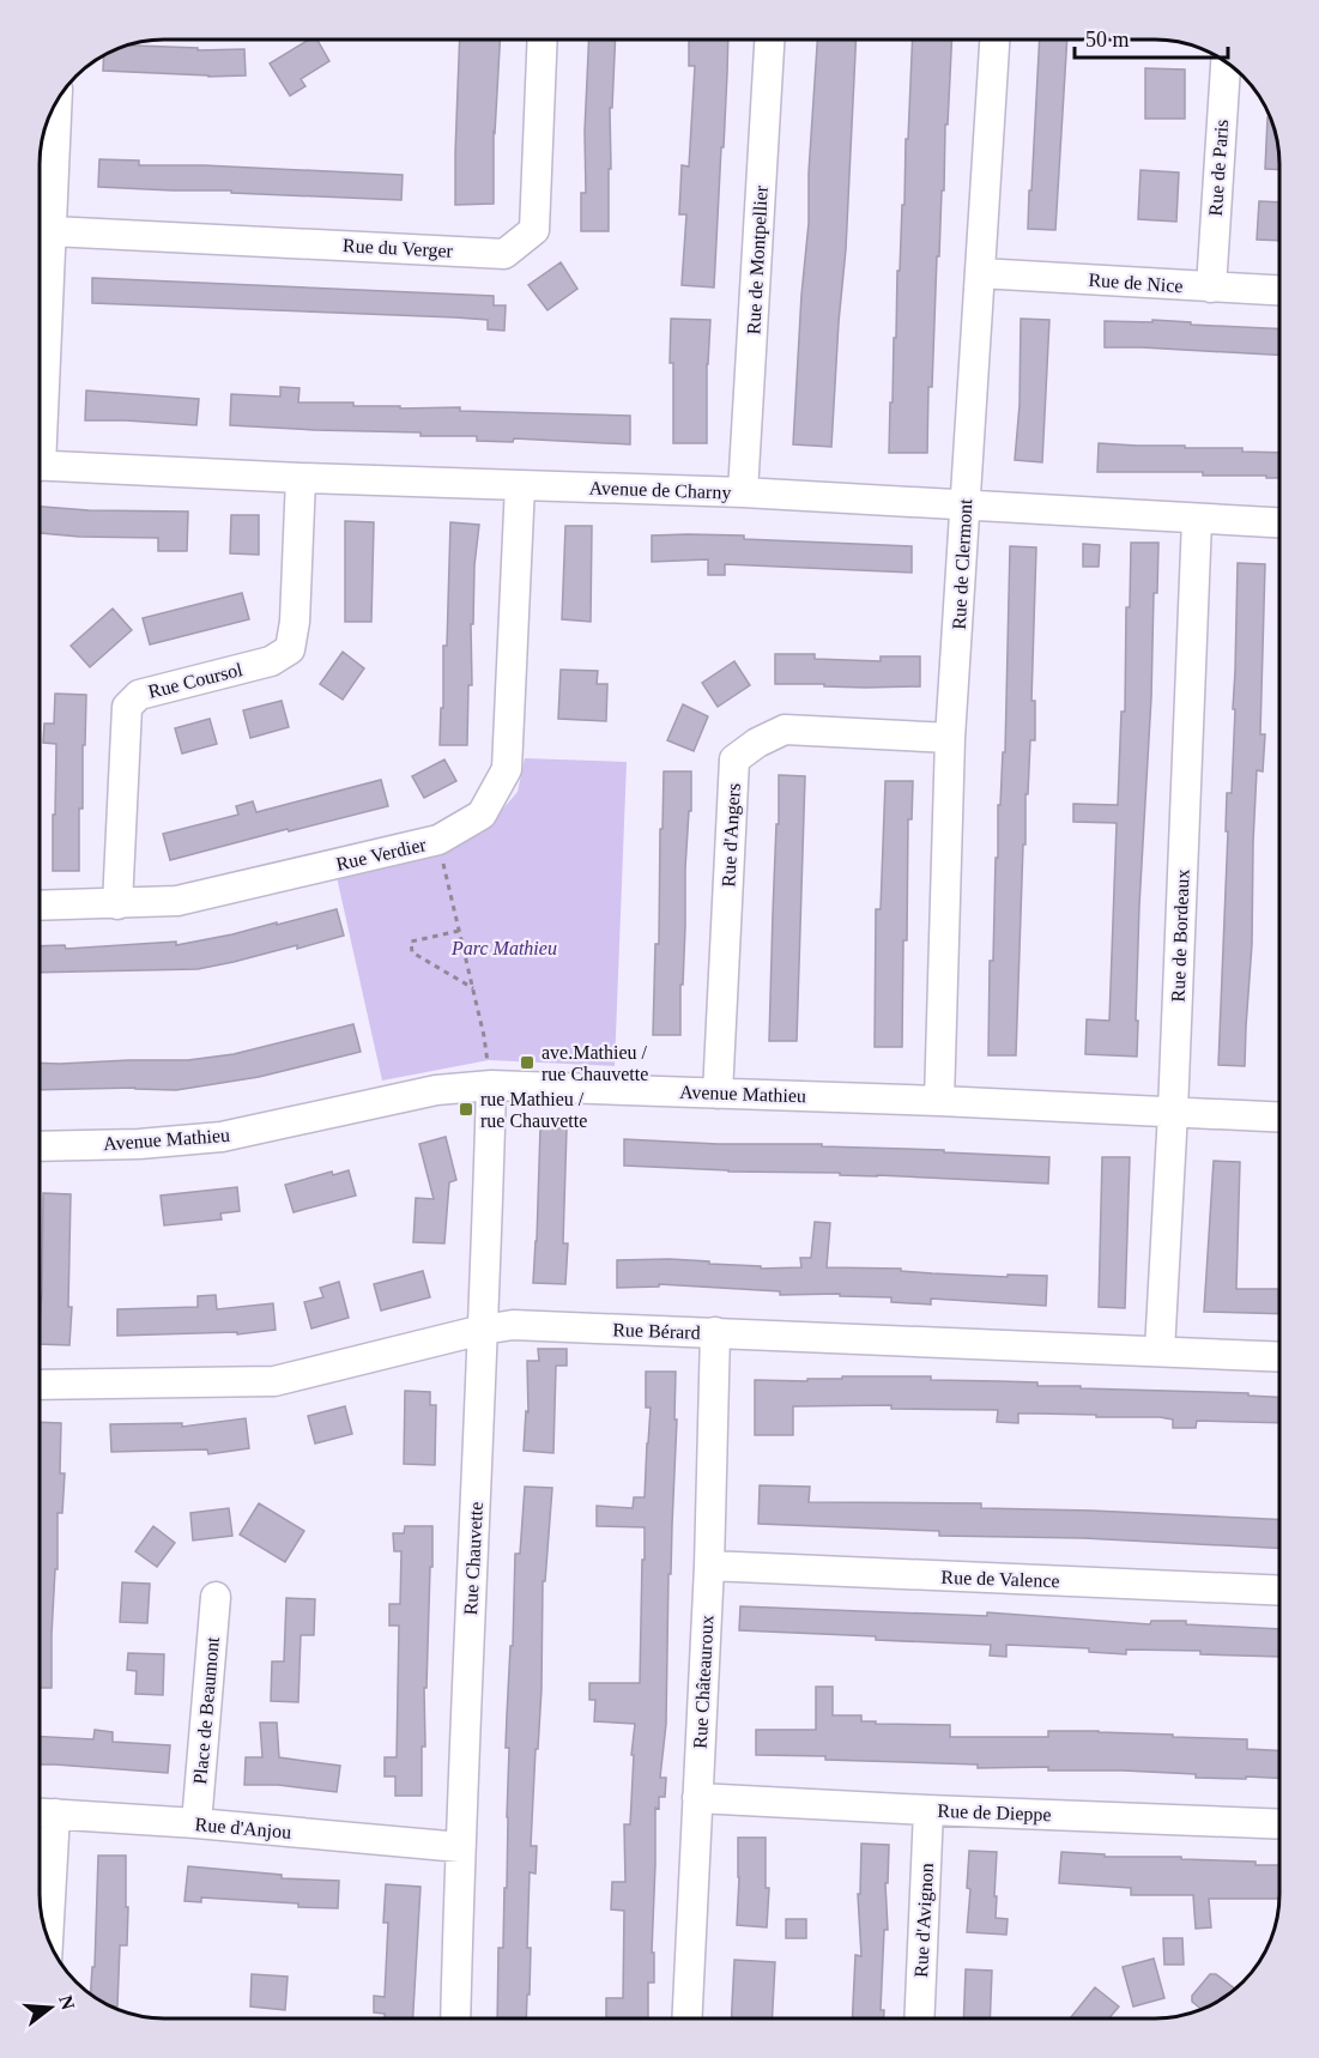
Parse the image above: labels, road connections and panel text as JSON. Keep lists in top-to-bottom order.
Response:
{
  "streets": {
    "street": [
      "Rue de Paris",
      "Rue du Verger",
      "Rue de Montpellier",
      "Rue de Nice",
      "Avenue de Charny",
      "Rue de Clermont",
      "Rue Coursol",
      "Rue d'Angers",
      "Rue Verdier",
      "Rue de Bordeaux",
      "Avenue Mathieu",
      "Rue Bérard",
      "Rue Chauvette",
      "Rue de Valence",
      "Rue Châteauroux",
      "Place de Beaumont",
      "Rue de Dieppe",
      "Rue d'Anjou",
      "Rue d'Avignon"
    ]
  },
  "crossings": [
    ["Rue de Paris", "Rue de Nice"],
    ["Rue de Montpellier", "Avenue de Charny"],
    ["Rue de Nice", "Rue de Clermont"],
    ["Avenue de Charny", "Rue de Clermont"],
    ["Avenue de Charny", "Rue Coursol"],
    ["Avenue de Charny", "Rue Verdier"],
    ["Avenue de Charny", "Rue de Bordeaux"],
    ["Rue de Clermont", "Rue d'Angers"],
    ["Rue de Clermont", "Avenue Mathieu"],
    ["Rue Coursol", "Rue Verdier"],
    ["Rue d'Angers", "Avenue Mathieu"],
    ["Rue de Bordeaux", "Avenue Mathieu"],
    ["Rue de Bordeaux", "Rue Bérard"],
    ["Avenue Mathieu", "Rue Chauvette"],
    ["Rue Bérard", "Rue Chauvette"],
    ["Rue Bérard", "Rue Châteauroux"],
    ["Rue Chauvette", "Rue d'Anjou"],
    ["Rue de Valence", "Rue Châteauroux"],
    ["Rue Châteauroux", "Rue de Dieppe"],
    ["Place de Beaumont", "Rue d'Anjou"],
    ["Rue de Dieppe", "Rue d'Avignon"]
  ],
  "parks": ["Parc Mathieu"],
  "places": {
    "transit": ["ave.Mathieu / rue Chauvette", "rue Mathieu / rue Chauvette"]
  },
  "scale_bar": "50 m",
  "north": "right"
}
